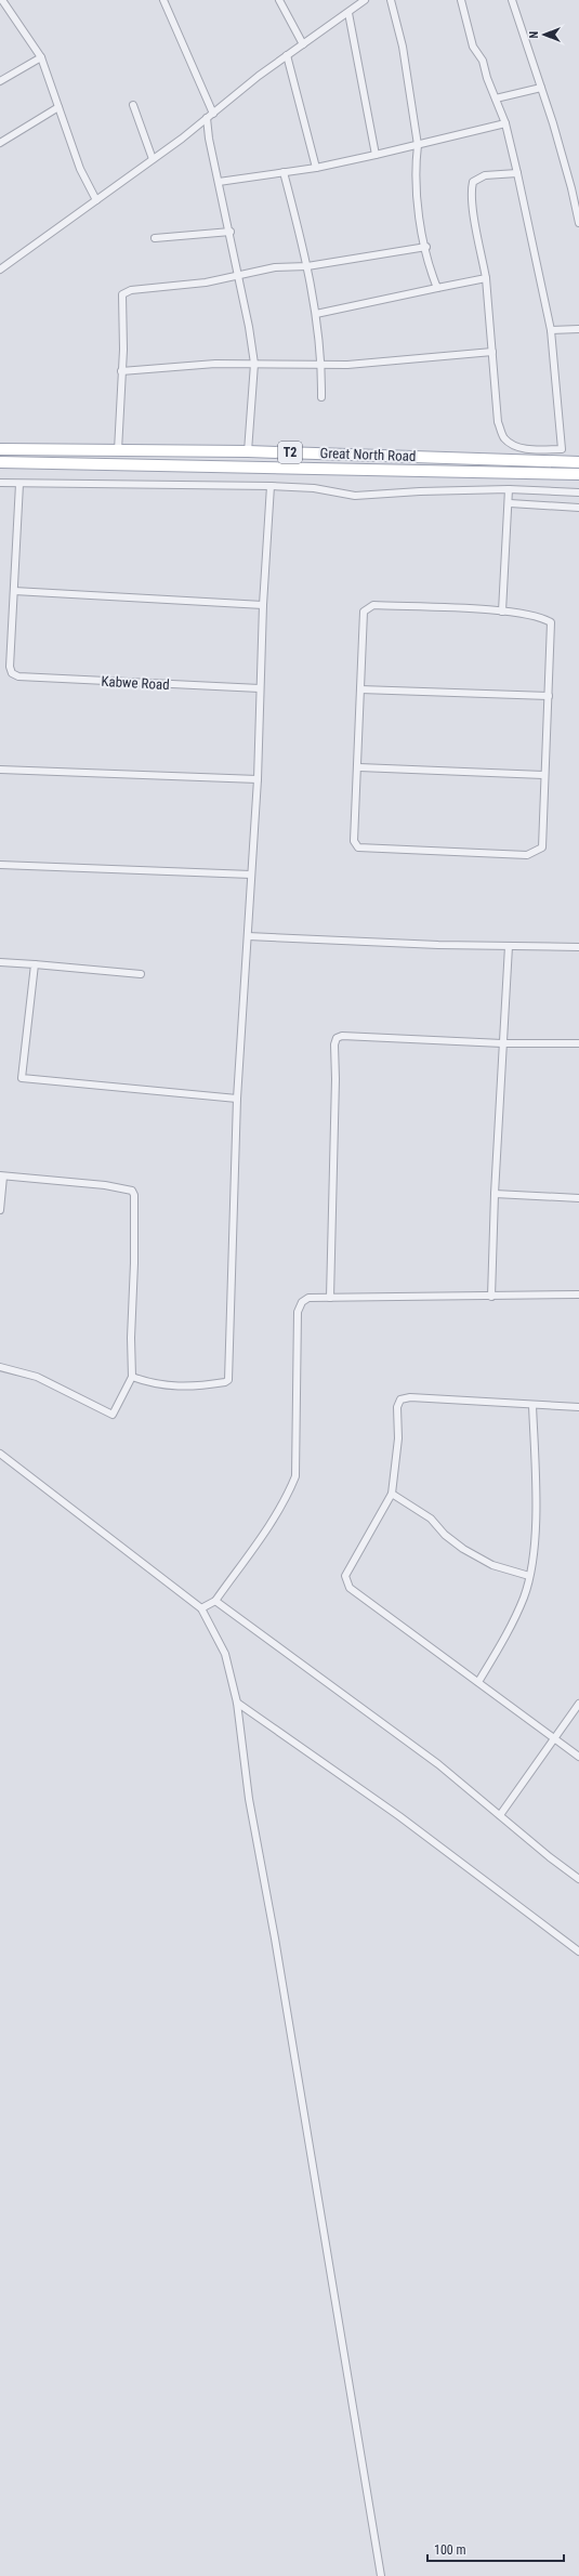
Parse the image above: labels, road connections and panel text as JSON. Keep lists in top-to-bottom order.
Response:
{
  "streets": {
    "main road": ["T2", "Great North Road"],
    "street": ["Kabwe Road"]
  },
  "scale_bar": "100 m",
  "north": "left"
}
